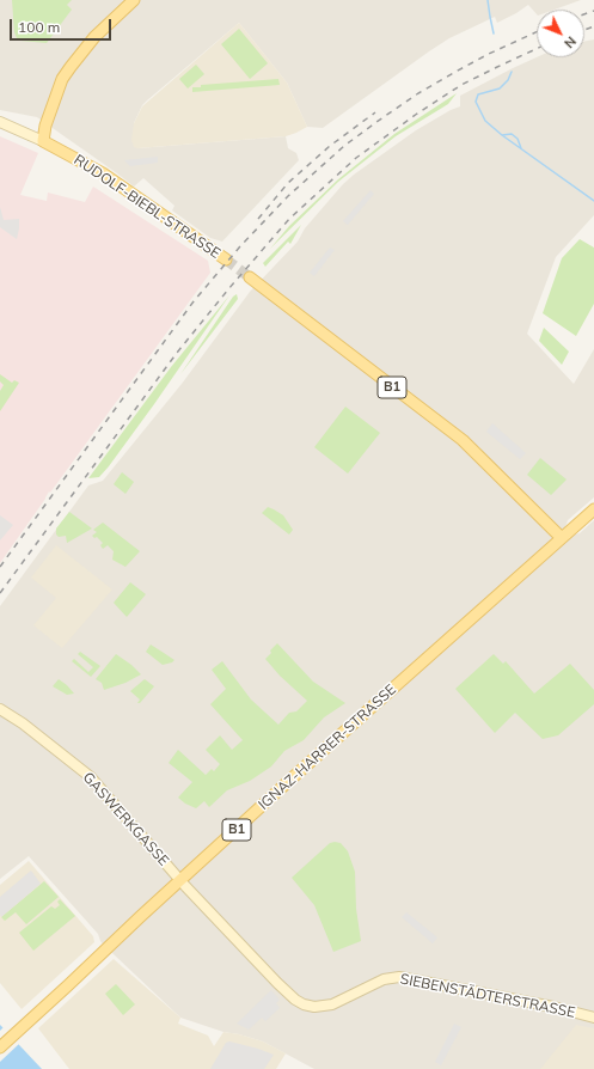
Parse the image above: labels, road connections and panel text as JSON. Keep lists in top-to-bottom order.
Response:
{
  "streets": {
    "main road": ["RUDOLF-BIEBL-STRASSE", "B1", "IGNAZ-HARRER-STRASSE"],
    "street": ["GASWERKGASSE", "SIEBENSTÄDTERSTRASSE"]
  },
  "crossings": [
    ["B1", "IGNAZ-HARRER-STRASSE"],
    ["IGNAZ-HARRER-STRASSE", "GASWERKGASSE"],
    ["IGNAZ-HARRER-STRASSE", "SIEBENSTÄDTERSTRASSE"],
    ["GASWERKGASSE", "SIEBENSTÄDTERSTRASSE"]
  ],
  "scale_bar": "100 m",
  "north": "bottom right"
}
